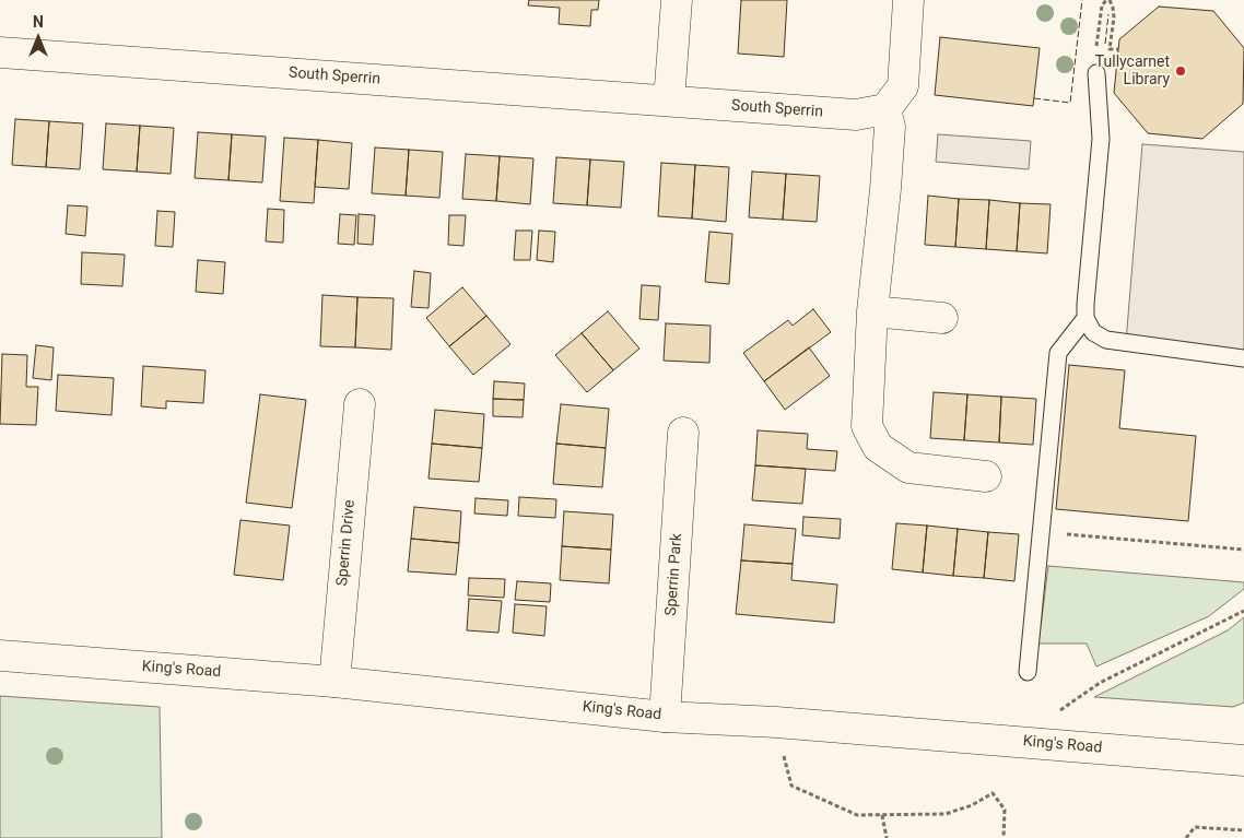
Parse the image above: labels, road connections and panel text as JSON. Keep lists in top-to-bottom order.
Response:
{
  "streets": {
    "street": [
      "South Sperrin",
      "Sperrin Drive",
      "Sperrin Park",
      "King's Road"
    ]
  },
  "crossings": [
    ["Sperrin Drive", "King's Road"],
    ["Sperrin Park", "King's Road"]
  ],
  "places": ["Tullycarnet Library"],
  "north": "top"
}
